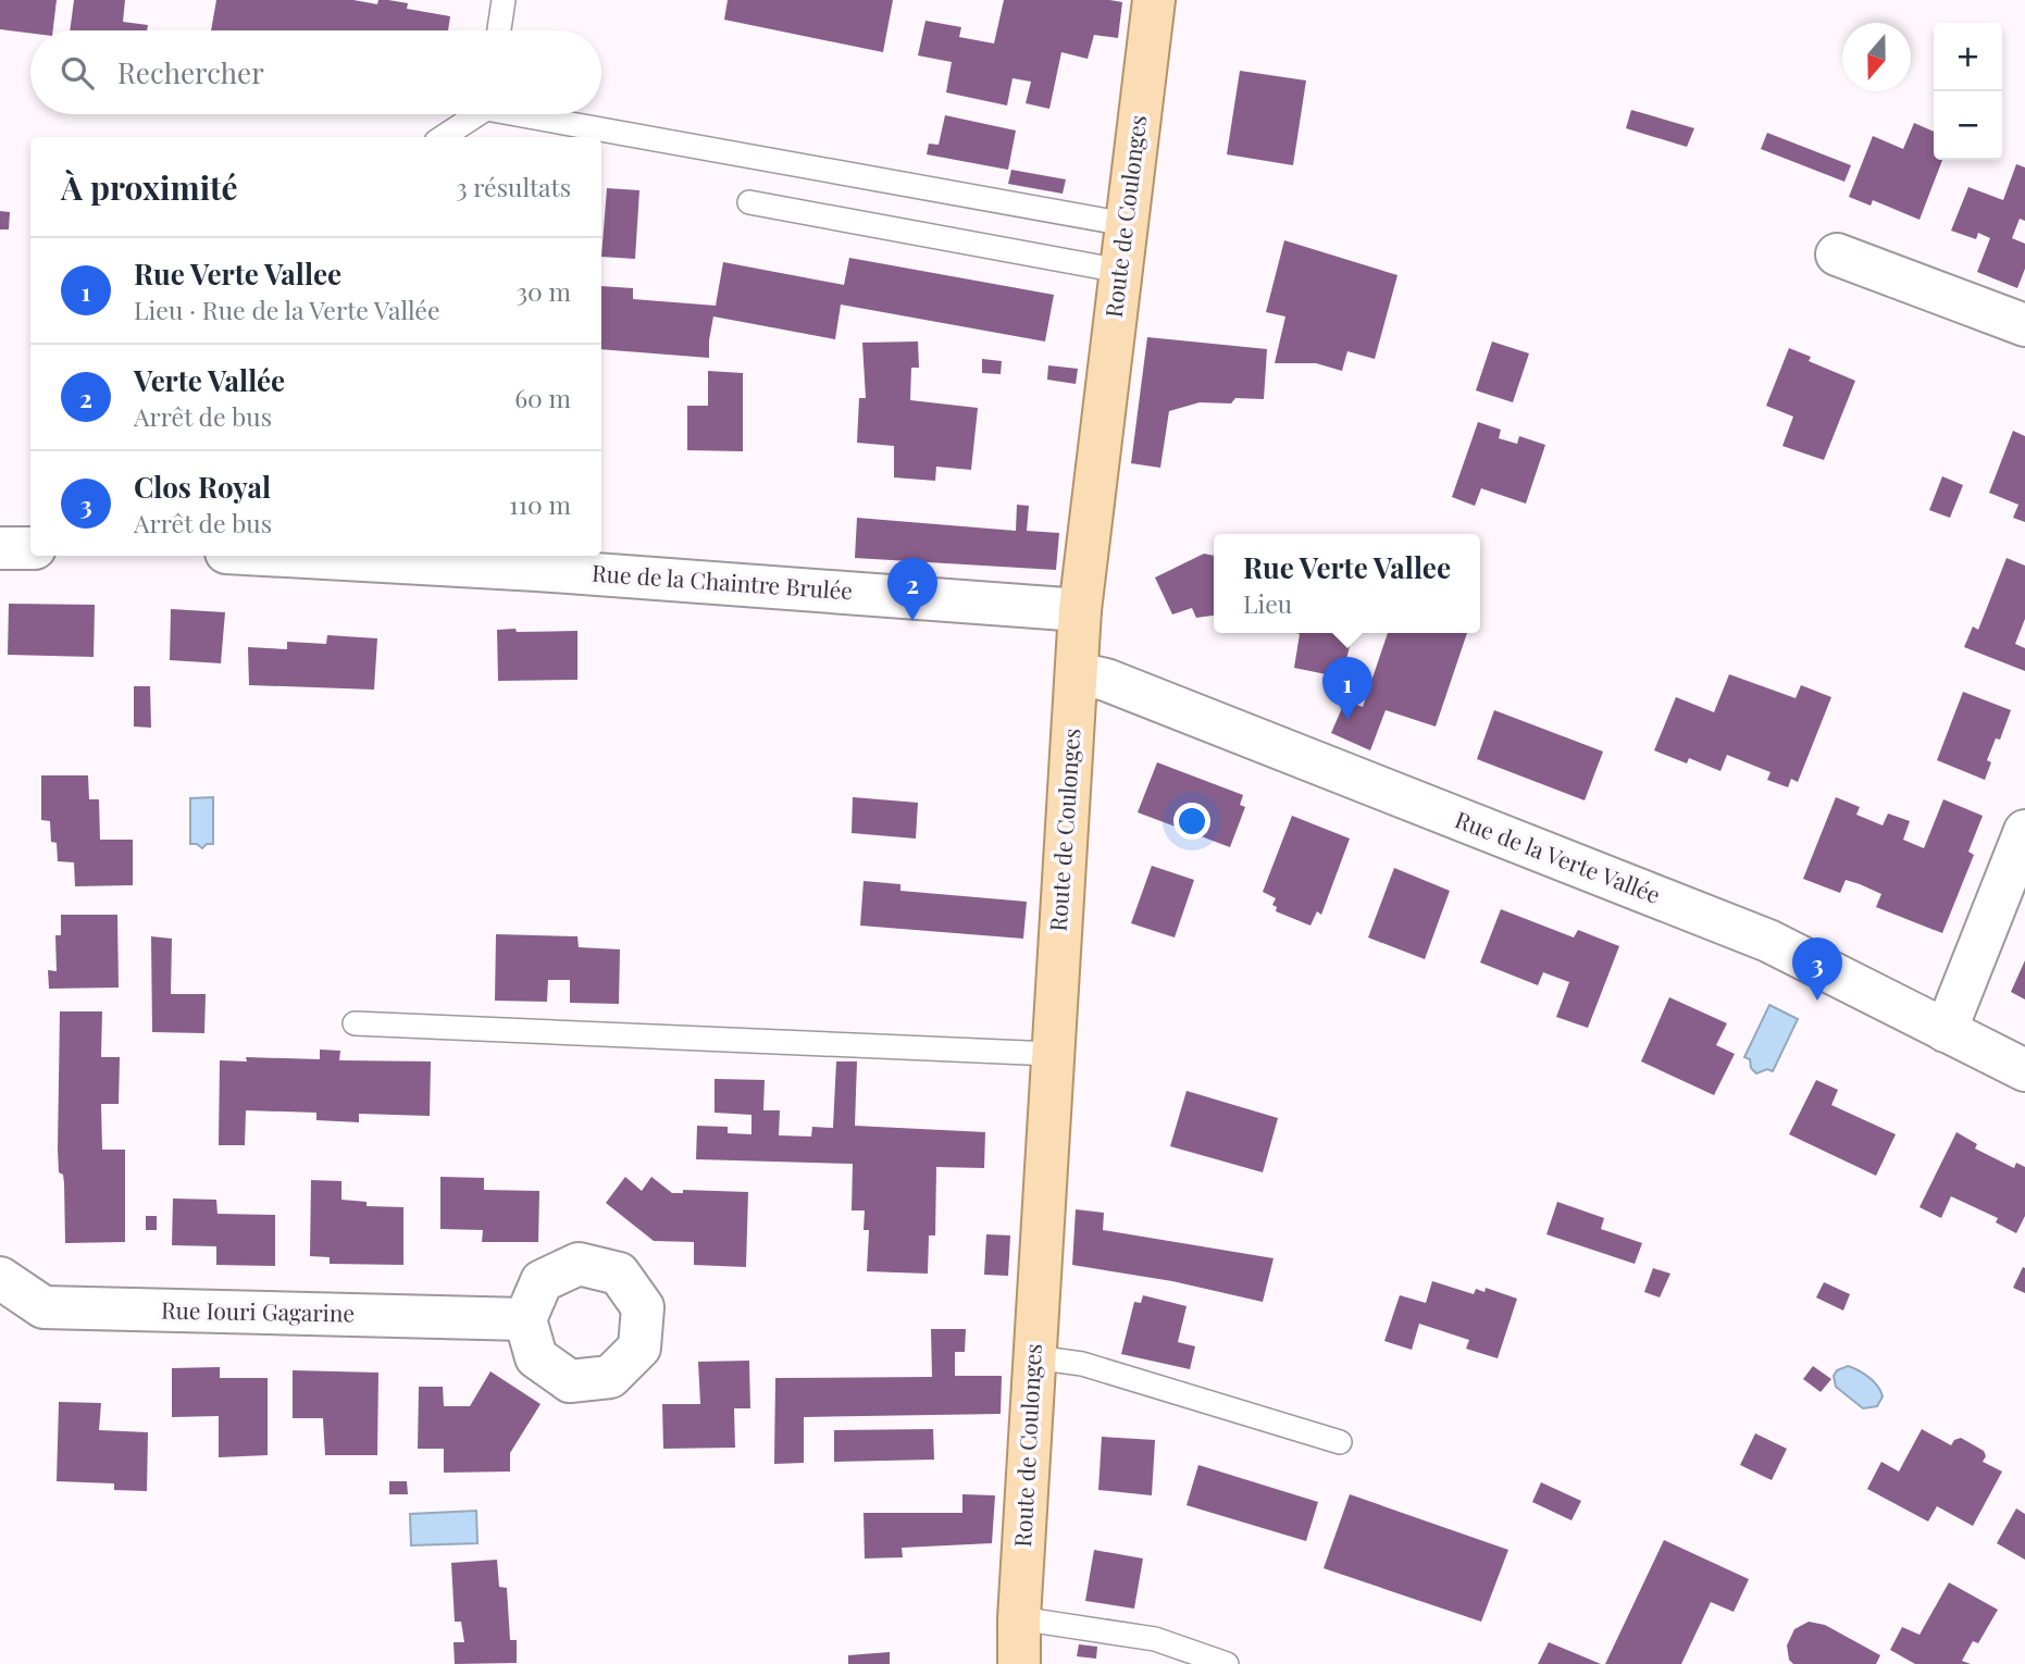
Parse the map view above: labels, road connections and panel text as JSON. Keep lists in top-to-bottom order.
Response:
{
  "streets": {
    "main road": ["Route de Coulonges"],
    "street": ["Rue de la Chaintre Brulée", "Rue de la Verte Vallée", "Rue Iouri Gagarine"]
  },
  "crossings": [
    ["Route de Coulonges", "Rue de la Chaintre Brulée"],
    ["Route de Coulonges", "Rue de la Verte Vallée"]
  ],
  "north": "bottom",
  "page": {
    "map_buttons": ["+", "−"],
    "search": "Rechercher",
    "heading": ["À proximité", "3 résultats"],
    "list": [
      {
        "mark": "1",
        "name": "Rue Verte Vallee",
        "note": "Lieu · Rue de la Verte Vallée",
        "value": "30 m"
      },
      {
        "mark": "2",
        "name": "Verte Vallée",
        "note": "Arrêt de bus",
        "value": "60 m"
      },
      {
        "mark": "3",
        "name": "Clos Royal",
        "note": "Arrêt de bus",
        "value": "110 m"
      }
    ],
    "popup": ["Rue Verte Vallee", "Lieu"],
    "pins": ["2", "1", "3"]
  }
}
